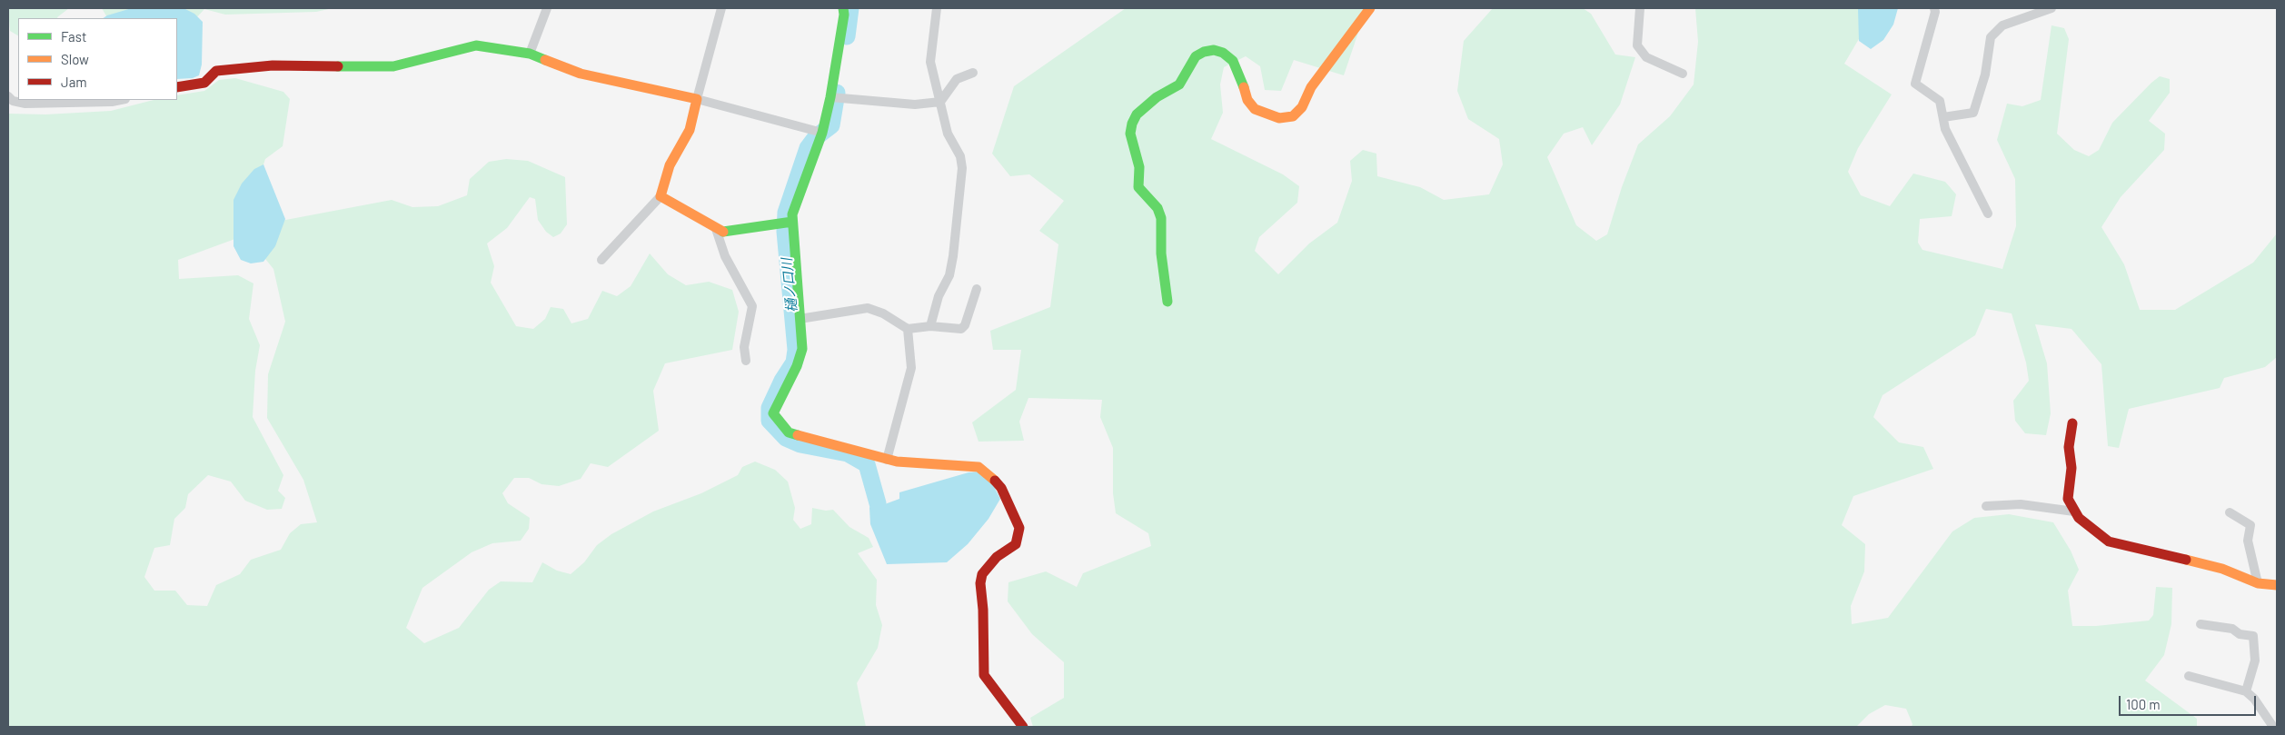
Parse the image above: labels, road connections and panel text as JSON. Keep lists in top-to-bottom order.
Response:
{
  "water": ["樋ノ口川"],
  "legend": ["Fast", "Slow", "Jam"],
  "scale_bar": "100 m"
}
